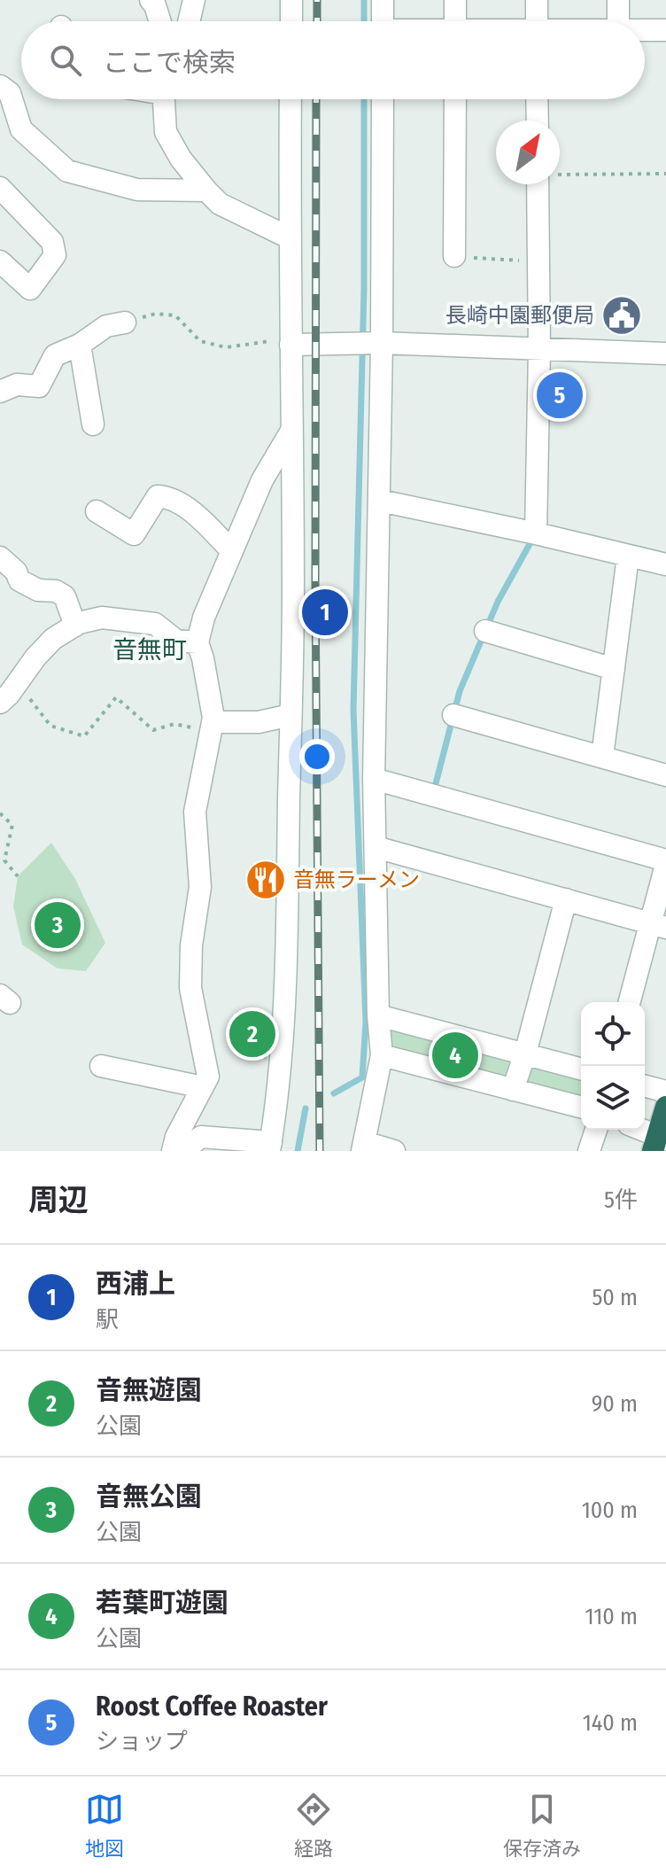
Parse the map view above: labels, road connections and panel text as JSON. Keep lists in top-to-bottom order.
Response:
{
  "districts": ["音無町"],
  "places": {
    "public building": ["長崎中園郵便局"],
    "restaurant": ["音無ラーメン"]
  },
  "north": "top right",
  "page": {
    "search": "ここで検索",
    "pins": [
      "5",
      "1",
      "3",
      "2",
      "4"
    ],
    "heading": ["周辺", "5件"],
    "list": [
      {
        "mark": "1",
        "name": "西浦上",
        "note": "駅",
        "value": "50 m"
      },
      {
        "mark": "2",
        "name": "音無遊園",
        "note": "公園",
        "value": "90 m"
      },
      {
        "mark": "3",
        "name": "音無公園",
        "note": "公園",
        "value": "100 m"
      },
      {
        "mark": "4",
        "name": "若葉町遊園",
        "note": "公園",
        "value": "110 m"
      },
      {
        "mark": "5",
        "name": "Roost Coffee Roaster",
        "note": "ショップ",
        "value": "140 m"
      }
    ],
    "nav": ["地図", "経路", "保存済み"]
  }
}
